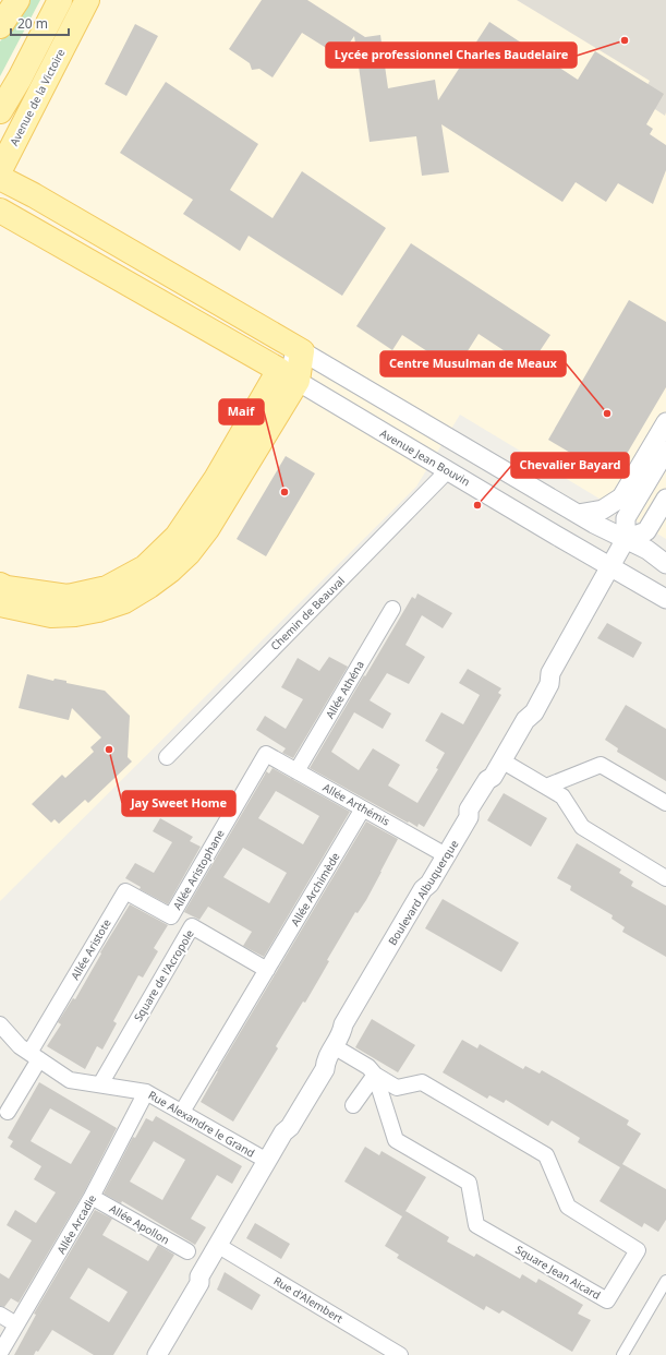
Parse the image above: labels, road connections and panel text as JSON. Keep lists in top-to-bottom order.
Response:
{
  "streets": {
    "main road": ["Avenue de la Victoire"],
    "street": [
      "Avenue Jean Bouvin",
      "Chemin de Beauval",
      "Allée Athéna",
      "Allée Arthémis",
      "Allée Aristophane",
      "Allée Archimède",
      "Boulevard Albuquerque",
      "Allée Aristote",
      "Square de l'Acropole",
      "Rue Alexandre le Grand",
      "Allée Arcadie",
      "Allée Apollon",
      "Square Jean Aicard",
      "Rue d'Alembert"
    ]
  },
  "crossings": [
    ["Avenue Jean Bouvin", "Chemin de Beauval"],
    ["Avenue Jean Bouvin", "Boulevard Albuquerque"],
    ["Allée Athéna", "Allée Arthémis"],
    ["Allée Arthémis", "Allée Aristophane"],
    ["Allée Arthémis", "Allée Archimède"],
    ["Allée Arthémis", "Boulevard Albuquerque"],
    ["Allée Aristophane", "Allée Aristote"],
    ["Allée Archimède", "Square de l'Acropole"],
    ["Boulevard Albuquerque", "Rue Alexandre le Grand"],
    ["Boulevard Albuquerque", "Square Jean Aicard"],
    ["Boulevard Albuquerque", "Rue d'Alembert"],
    ["Allée Aristote", "Rue Alexandre le Grand"],
    ["Square de l'Acropole", "Rue Alexandre le Grand"],
    ["Rue Alexandre le Grand", "Allée Arcadie"],
    ["Allée Arcadie", "Allée Apollon"]
  ],
  "places": [
    "Lycée professionnel Charles Baudelaire",
    "Centre Musulman de Meaux",
    "Maif",
    "Chevalier Bayard",
    "Jay Sweet Home"
  ],
  "scale_bar": "20 m"
}
